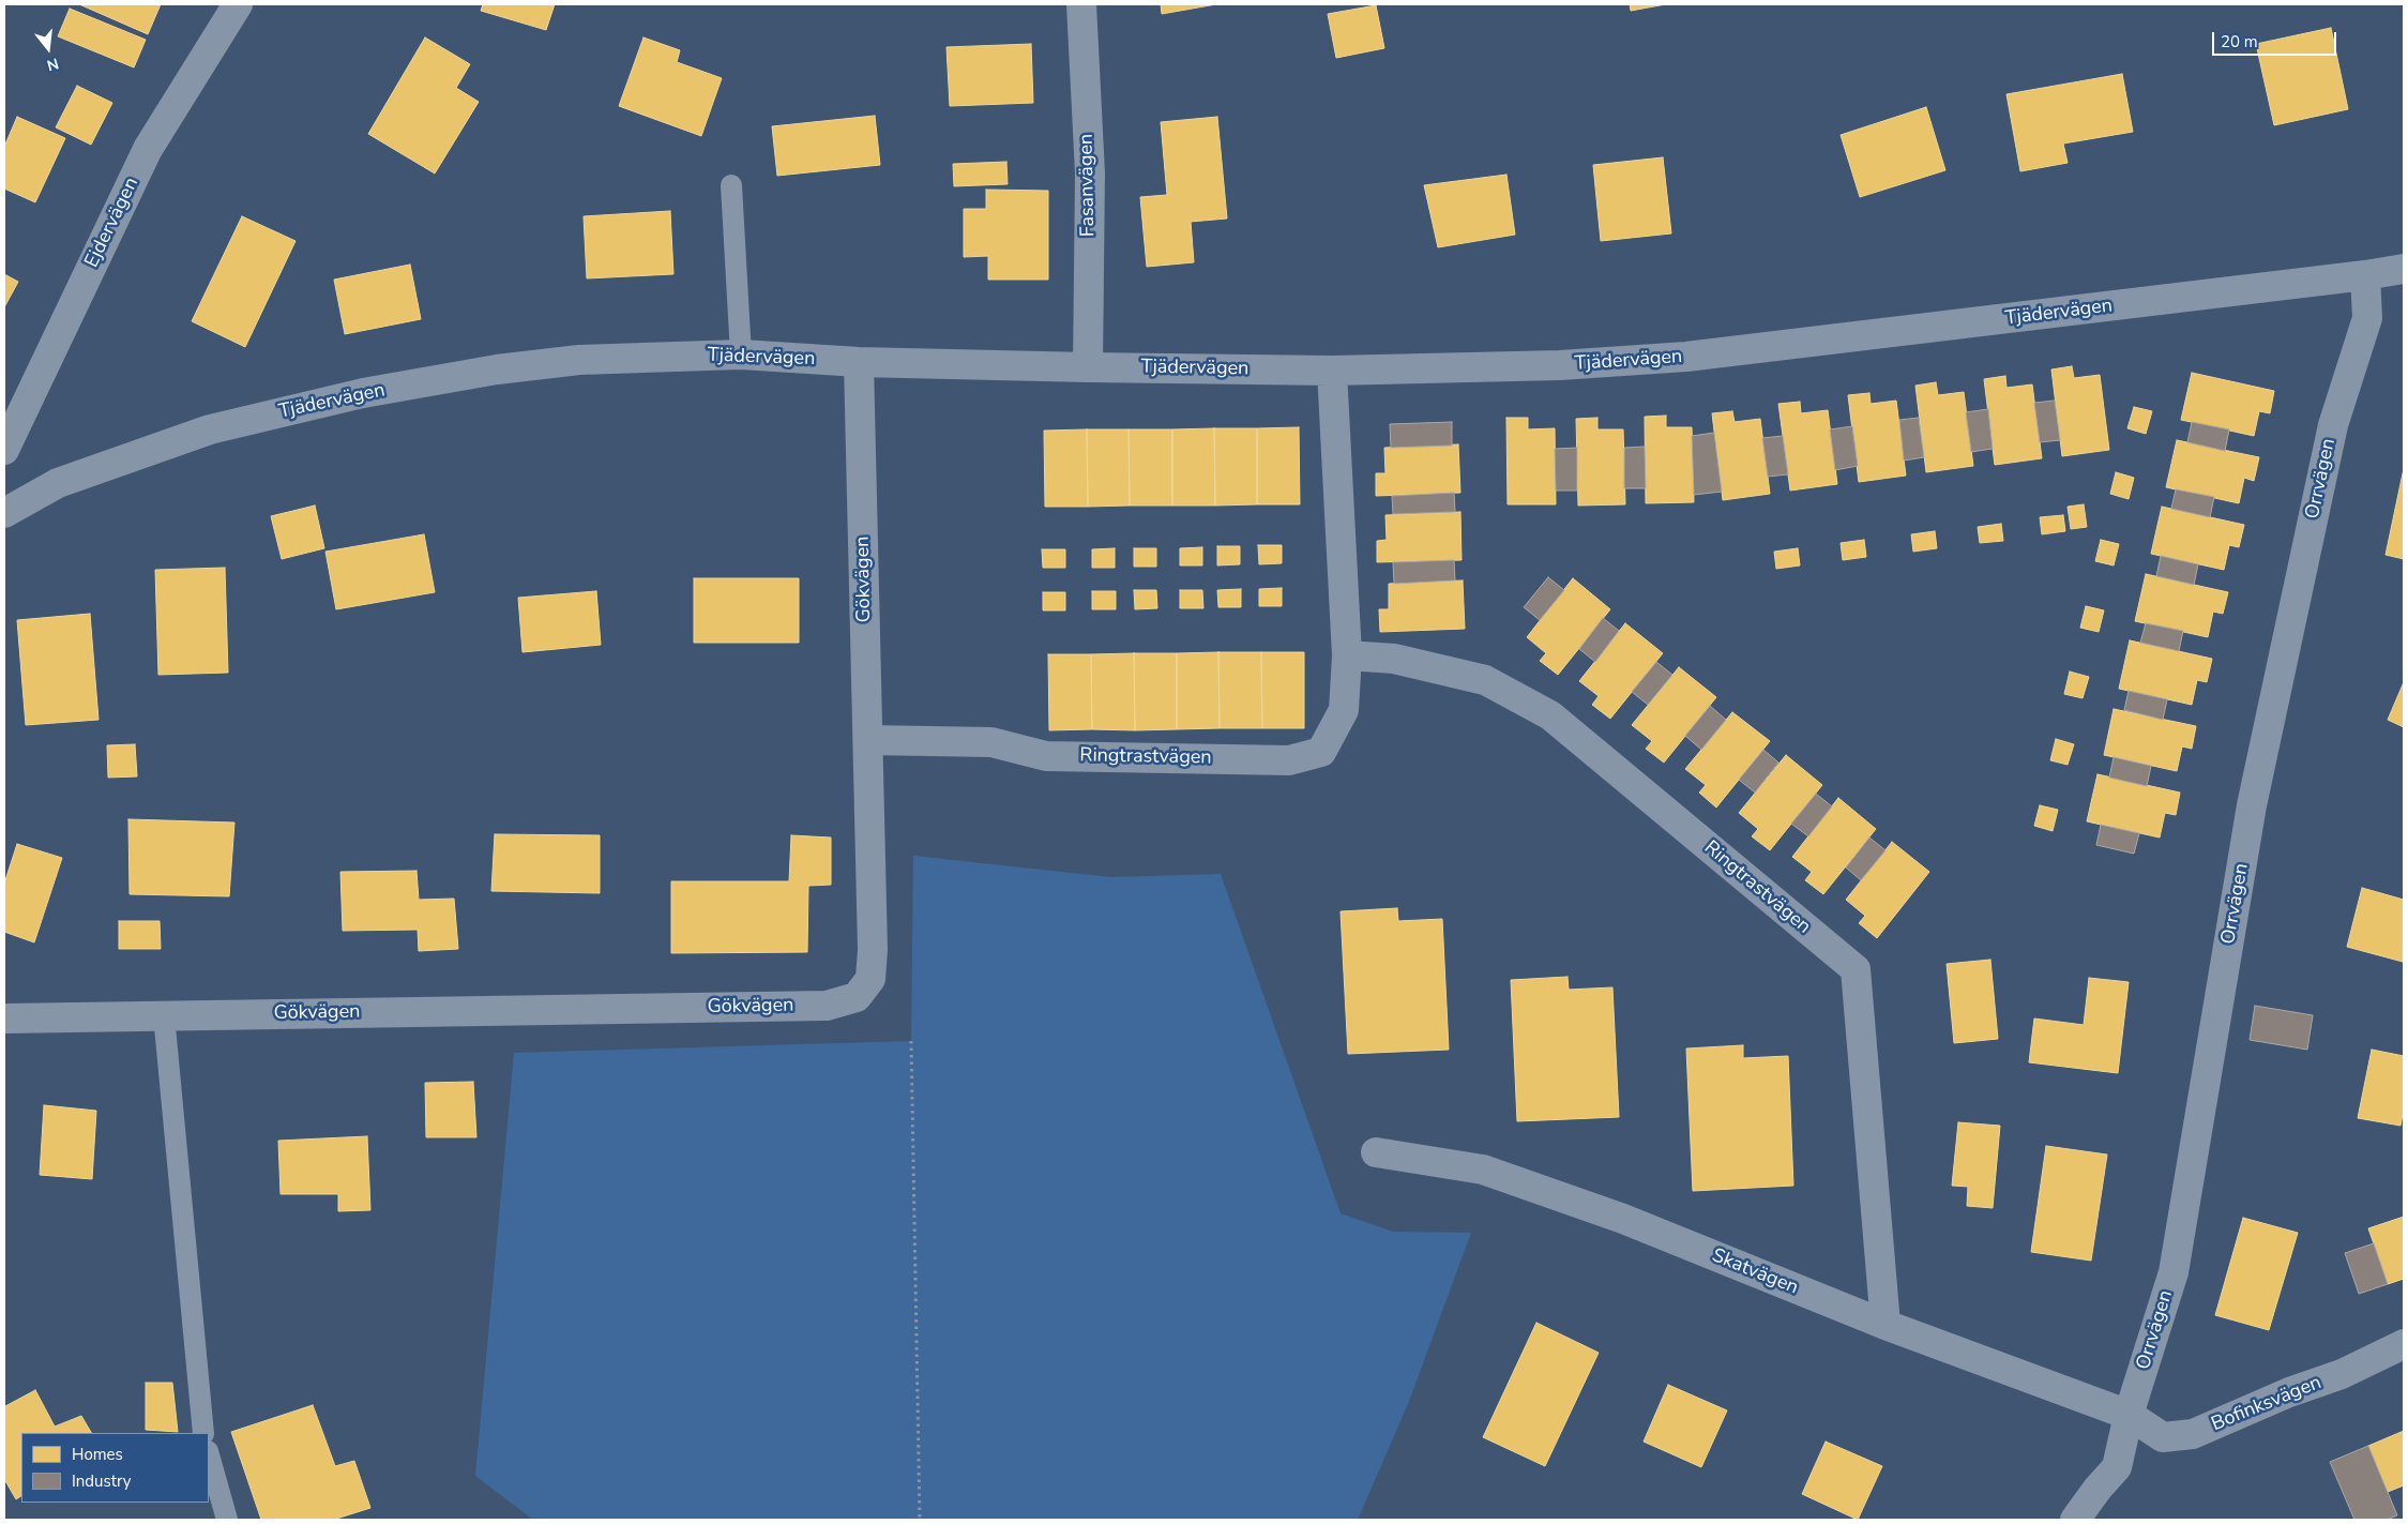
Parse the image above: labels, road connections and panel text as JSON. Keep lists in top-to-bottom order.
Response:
{
  "streets": {
    "street": [
      "Fasanvägen",
      "Ejdervägen",
      "Tjädervägen",
      "Orrvägen",
      "Gökvägen",
      "Ringtrastvägen",
      "Skatvägen",
      "Bofinksvägen"
    ]
  },
  "crossings": [
    ["Fasanvägen", "Tjädervägen"],
    ["Tjädervägen", "Orrvägen"],
    ["Tjädervägen", "Gökvägen"],
    ["Tjädervägen", "Ringtrastvägen"],
    ["Orrvägen", "Skatvägen"],
    ["Orrvägen", "Bofinksvägen"],
    ["Gökvägen", "Ringtrastvägen"],
    ["Ringtrastvägen", "Skatvägen"],
    ["Skatvägen", "Bofinksvägen"]
  ],
  "legend": ["Homes", "Industry"],
  "scale_bar": "20 m",
  "north": "bottom"
}
